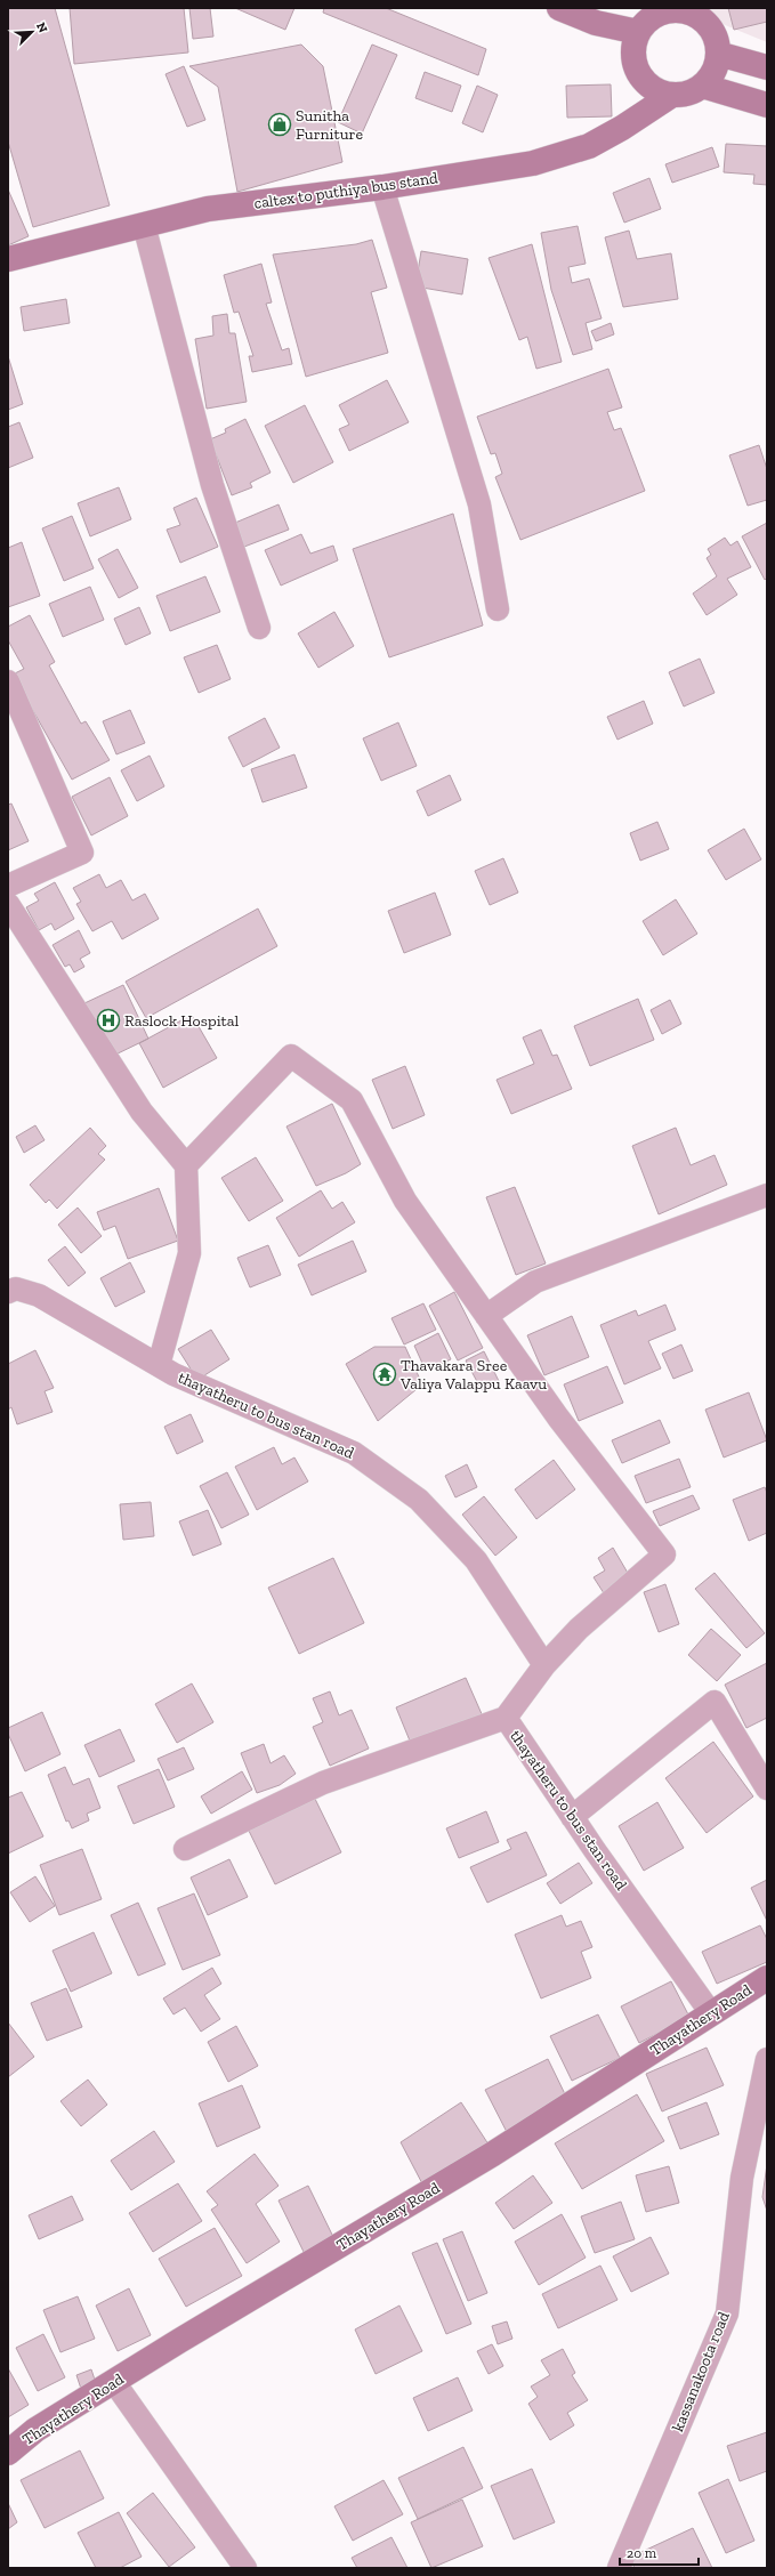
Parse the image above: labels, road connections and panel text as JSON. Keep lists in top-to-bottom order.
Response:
{
  "streets": {
    "main road": ["caltex to puthiya bus stand", "Thayathery Road"],
    "street": ["thayatheru to bus stan road", "kassanakoota road"]
  },
  "crossings": [
    ["thayatheru to bus stan road", "Thayathery Road"]
  ],
  "places": {
    "shop": ["Sunitha Furniture"],
    "hospital": ["Raslock Hospital"],
    "temple": ["Thavakara Sree Valiya Valappu Kaavu"]
  },
  "scale_bar": "20 m",
  "north": "top right"
}
